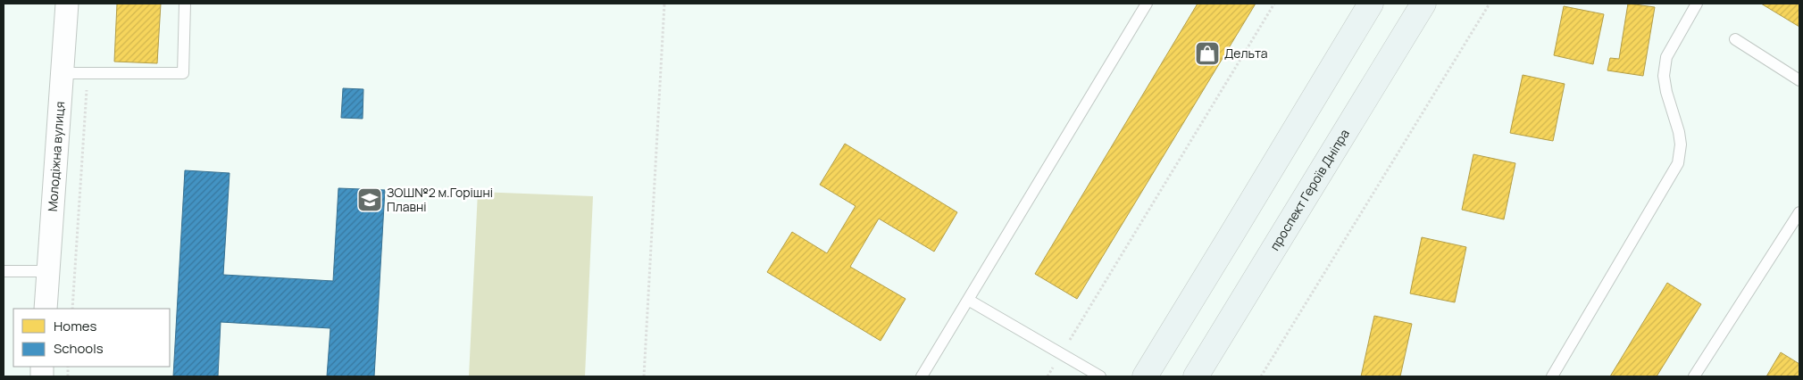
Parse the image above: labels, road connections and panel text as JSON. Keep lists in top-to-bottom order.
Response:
{
  "streets": {
    "street": ["Молодіжна вулиця", "проспект Героїв Дніпра"]
  },
  "places": {
    "shop": ["Дельта"],
    "school or university": ["ЗОШ№2 м.Горішні Плавні"]
  },
  "legend": ["Homes", "Schools"]
}
